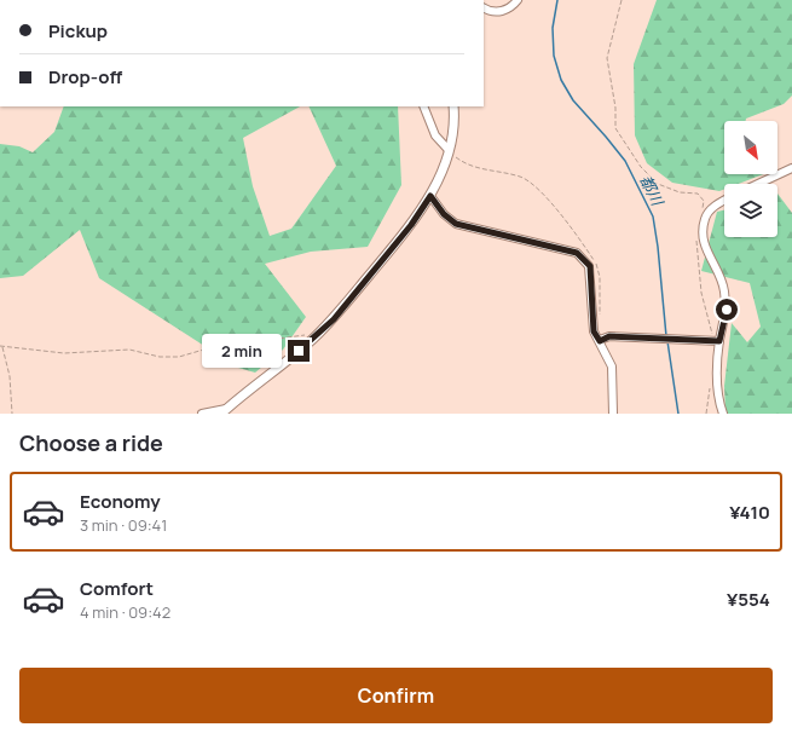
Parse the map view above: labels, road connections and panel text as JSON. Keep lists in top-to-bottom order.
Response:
{
  "water": ["都川"],
  "north": "bottom right",
  "page": {
    "banner": ["Pickup", "Drop-off"],
    "bubble": "2 min",
    "heading": "Choose a ride",
    "list": [
      {
        "name": "Economy",
        "note": "3 min · 09:41",
        "value": "¥410"
      },
      {
        "name": "Comfort",
        "note": "4 min · 09:42",
        "value": "¥554"
      }
    ],
    "buttons": "Confirm"
  }
}
